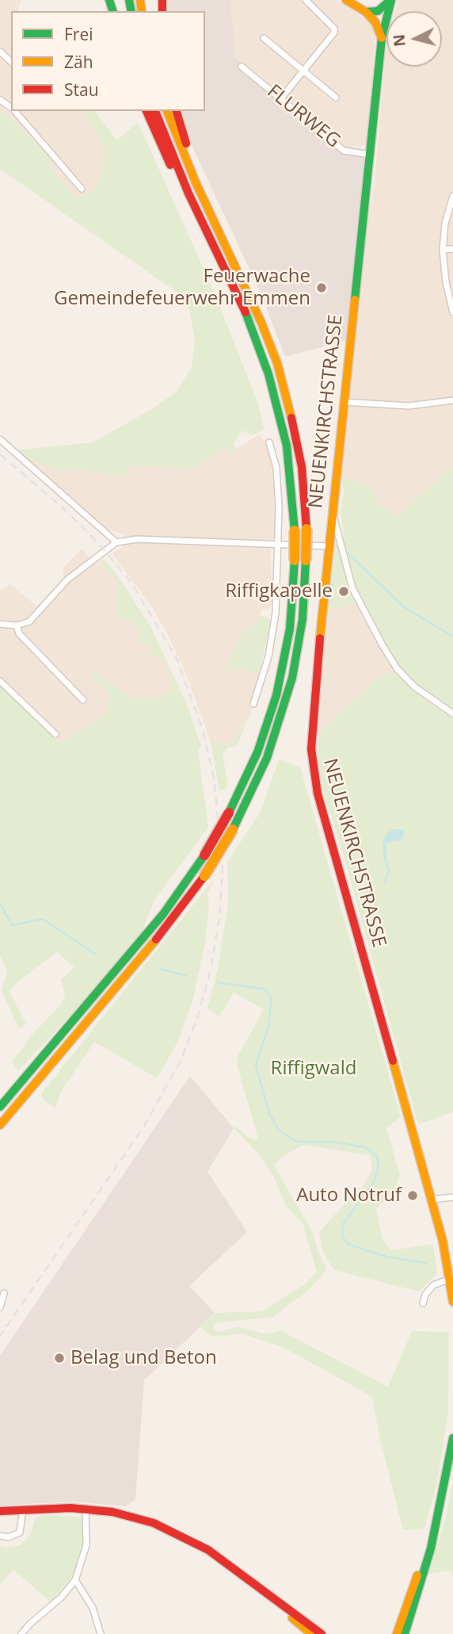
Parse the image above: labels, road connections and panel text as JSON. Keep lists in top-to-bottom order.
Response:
{
  "streets": {
    "main road": ["NEUENKIRCHSTRASSE"],
    "street": ["FLURWEG"]
  },
  "crossings": [
    ["FLURWEG", "NEUENKIRCHSTRASSE"]
  ],
  "parks": ["Riffigwald"],
  "places": [
    "Feuerwache Gemeindefeuerwehr Emmen",
    "Riffigkapelle",
    "Auto Notruf",
    "Belag und Beton"
  ],
  "legend": ["Frei", "Zäh", "Stau"],
  "north": "left"
}
